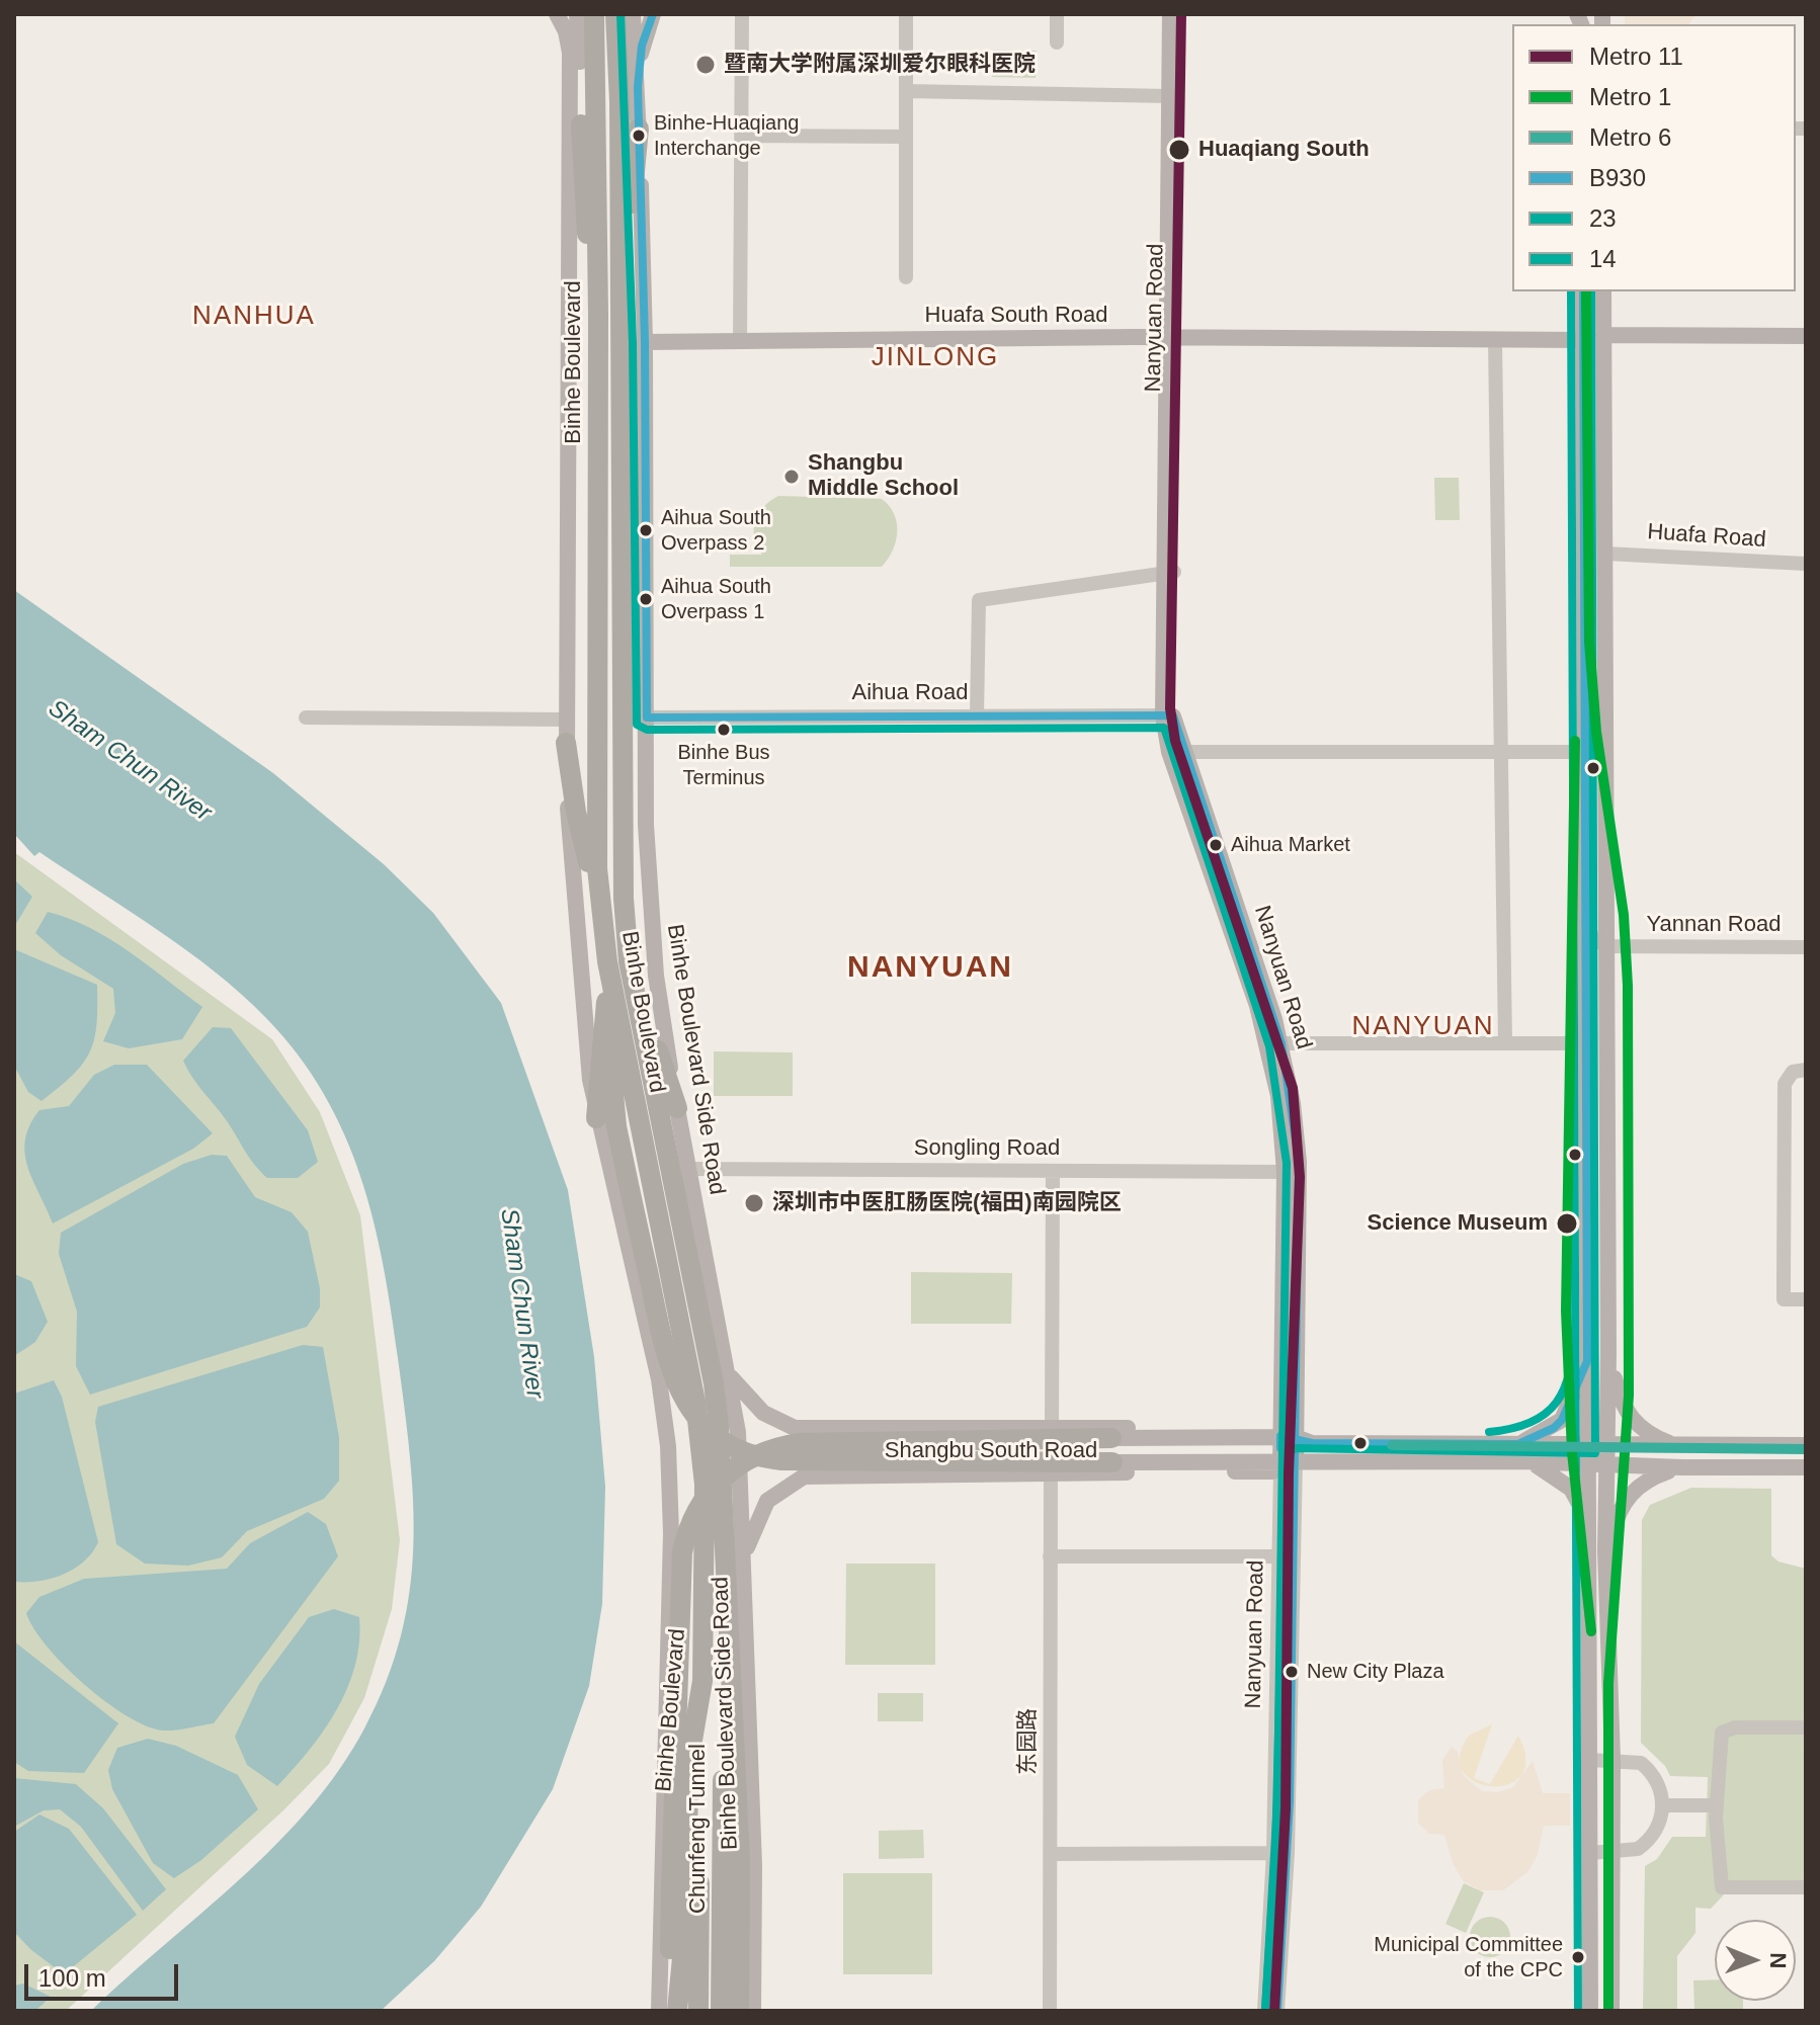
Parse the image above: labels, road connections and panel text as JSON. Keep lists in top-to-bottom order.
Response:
{
  "streets": {
    "highway": ["Binhe Boulevard", "Chunfeng Tunnel"],
    "main road": [
      "Huafa South Road",
      "Nanyuan Road",
      "Binhe Boulevard Side Road",
      "Shangbu South Road"
    ],
    "street": [
      "Huafa Road",
      "Aihua Road",
      "Yannan Road",
      "Songling Road",
      "东园路"
    ]
  },
  "crossings": [
    ["Huafa South Road", "Nanyuan Road"],
    ["Huafa South Road", "Binhe Boulevard Side Road"],
    ["Nanyuan Road", "Aihua Road"],
    ["Nanyuan Road", "Songling Road"],
    ["Nanyuan Road", "Shangbu South Road"],
    ["Binhe Boulevard", "Chunfeng Tunnel"],
    ["Aihua Road", "Binhe Boulevard Side Road"],
    ["Binhe Boulevard Side Road", "Songling Road"],
    ["Binhe Boulevard Side Road", "Shangbu South Road"],
    ["Shangbu South Road", "东园路"]
  ],
  "districts": [
    "NANHUA",
    "JINLONG",
    "NANYUAN",
    "NANYUAN"
  ],
  "water": ["Sham Chun River"],
  "places": [
    "暨南大学附属深圳爱尔眼科医院",
    "Binhe-Huaqiang Interchange",
    "Huaqiang South",
    "Shangbu Middle School",
    "Aihua South Overpass 2",
    "Aihua South Overpass 1",
    "Binhe Bus Terminus",
    "Aihua Market",
    "深圳市中医肛肠医院(福田)南园院区",
    "Science Museum",
    "New City Plaza",
    "Municipal Committee of the CPC"
  ],
  "lines": [
    "metro line 11",
    "transit line B930",
    "transit line 23",
    "metro line 1",
    "transit line 14",
    "metro line 6"
  ],
  "legend": [
    "Metro 11",
    "Metro 1",
    "Metro 6",
    "B930",
    "23",
    "14"
  ],
  "scale_bar": "100 m",
  "north": "right"
}
